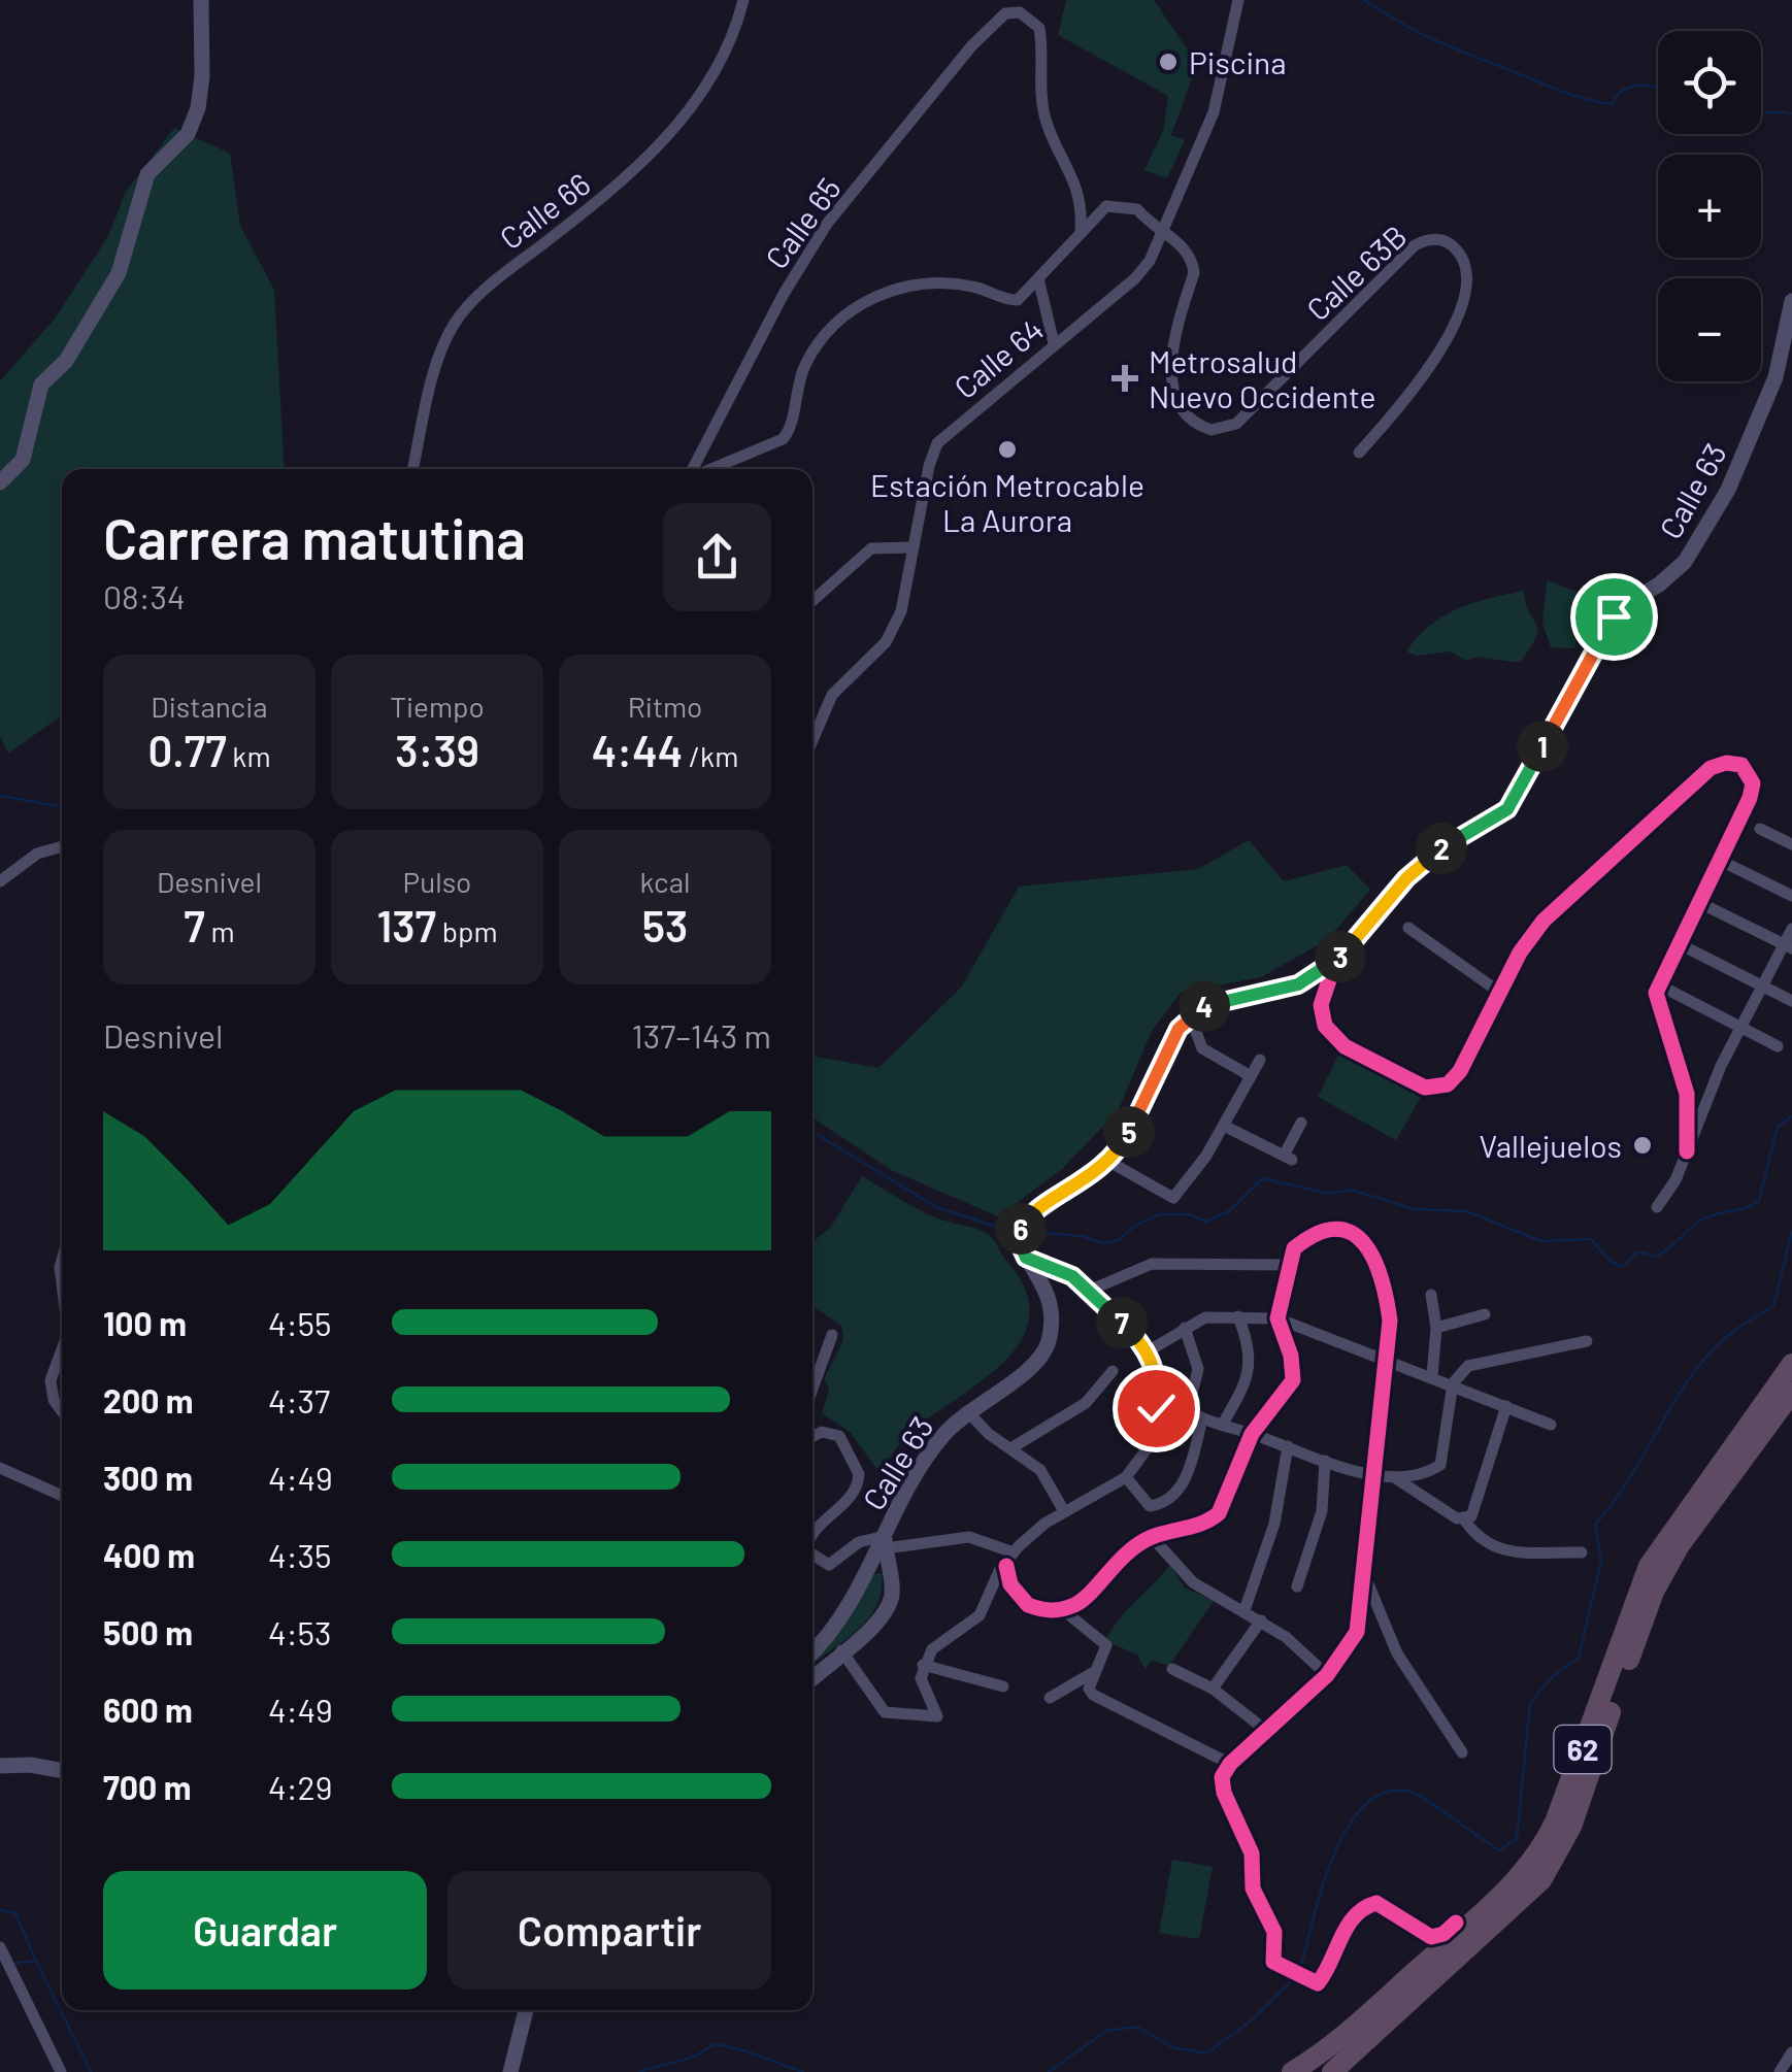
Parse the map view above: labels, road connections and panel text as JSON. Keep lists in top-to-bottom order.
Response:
{
  "streets": {
    "highway": ["62"],
    "main road": ["Calle 63"],
    "street": [
      "Calle 66",
      "Calle 65",
      "Calle 63B",
      "Calle 64"
    ]
  },
  "crossings": [
    ["Calle 63B", "Calle 64"]
  ],
  "places": {
    "other": ["Piscina", "Estación Metrocable La Aurora", "Vallejuelos"],
    "health": ["Metrosalud Nuevo Occidente"]
  },
  "page": {
    "map_buttons": ["+", "−"],
    "heading": ["Carrera matutina", "08:34"],
    "stats": [
      ["Distancia", "0.77 km"],
      ["Tiempo", "3:39"],
      ["Ritmo", "4:44 /km"],
      ["Desnivel", "7 m"],
      ["Pulso", "137 bpm"],
      ["kcal", "53"]
    ],
    "pins": [
      "1",
      "2",
      "3",
      "4",
      "5",
      "6",
      "7"
    ],
    "chart": ["Desnivel", "137–143 m"],
    "list": [
      {
        "name": "100 m",
        "note": "4:55"
      },
      {
        "name": "200 m",
        "note": "4:37"
      },
      {
        "name": "300 m",
        "note": "4:49"
      },
      {
        "name": "400 m",
        "note": "4:35"
      },
      {
        "name": "500 m",
        "note": "4:53"
      },
      {
        "name": "600 m",
        "note": "4:49"
      },
      {
        "name": "700 m",
        "note": "4:29"
      }
    ],
    "buttons": ["Guardar", "Compartir"]
  }
}
